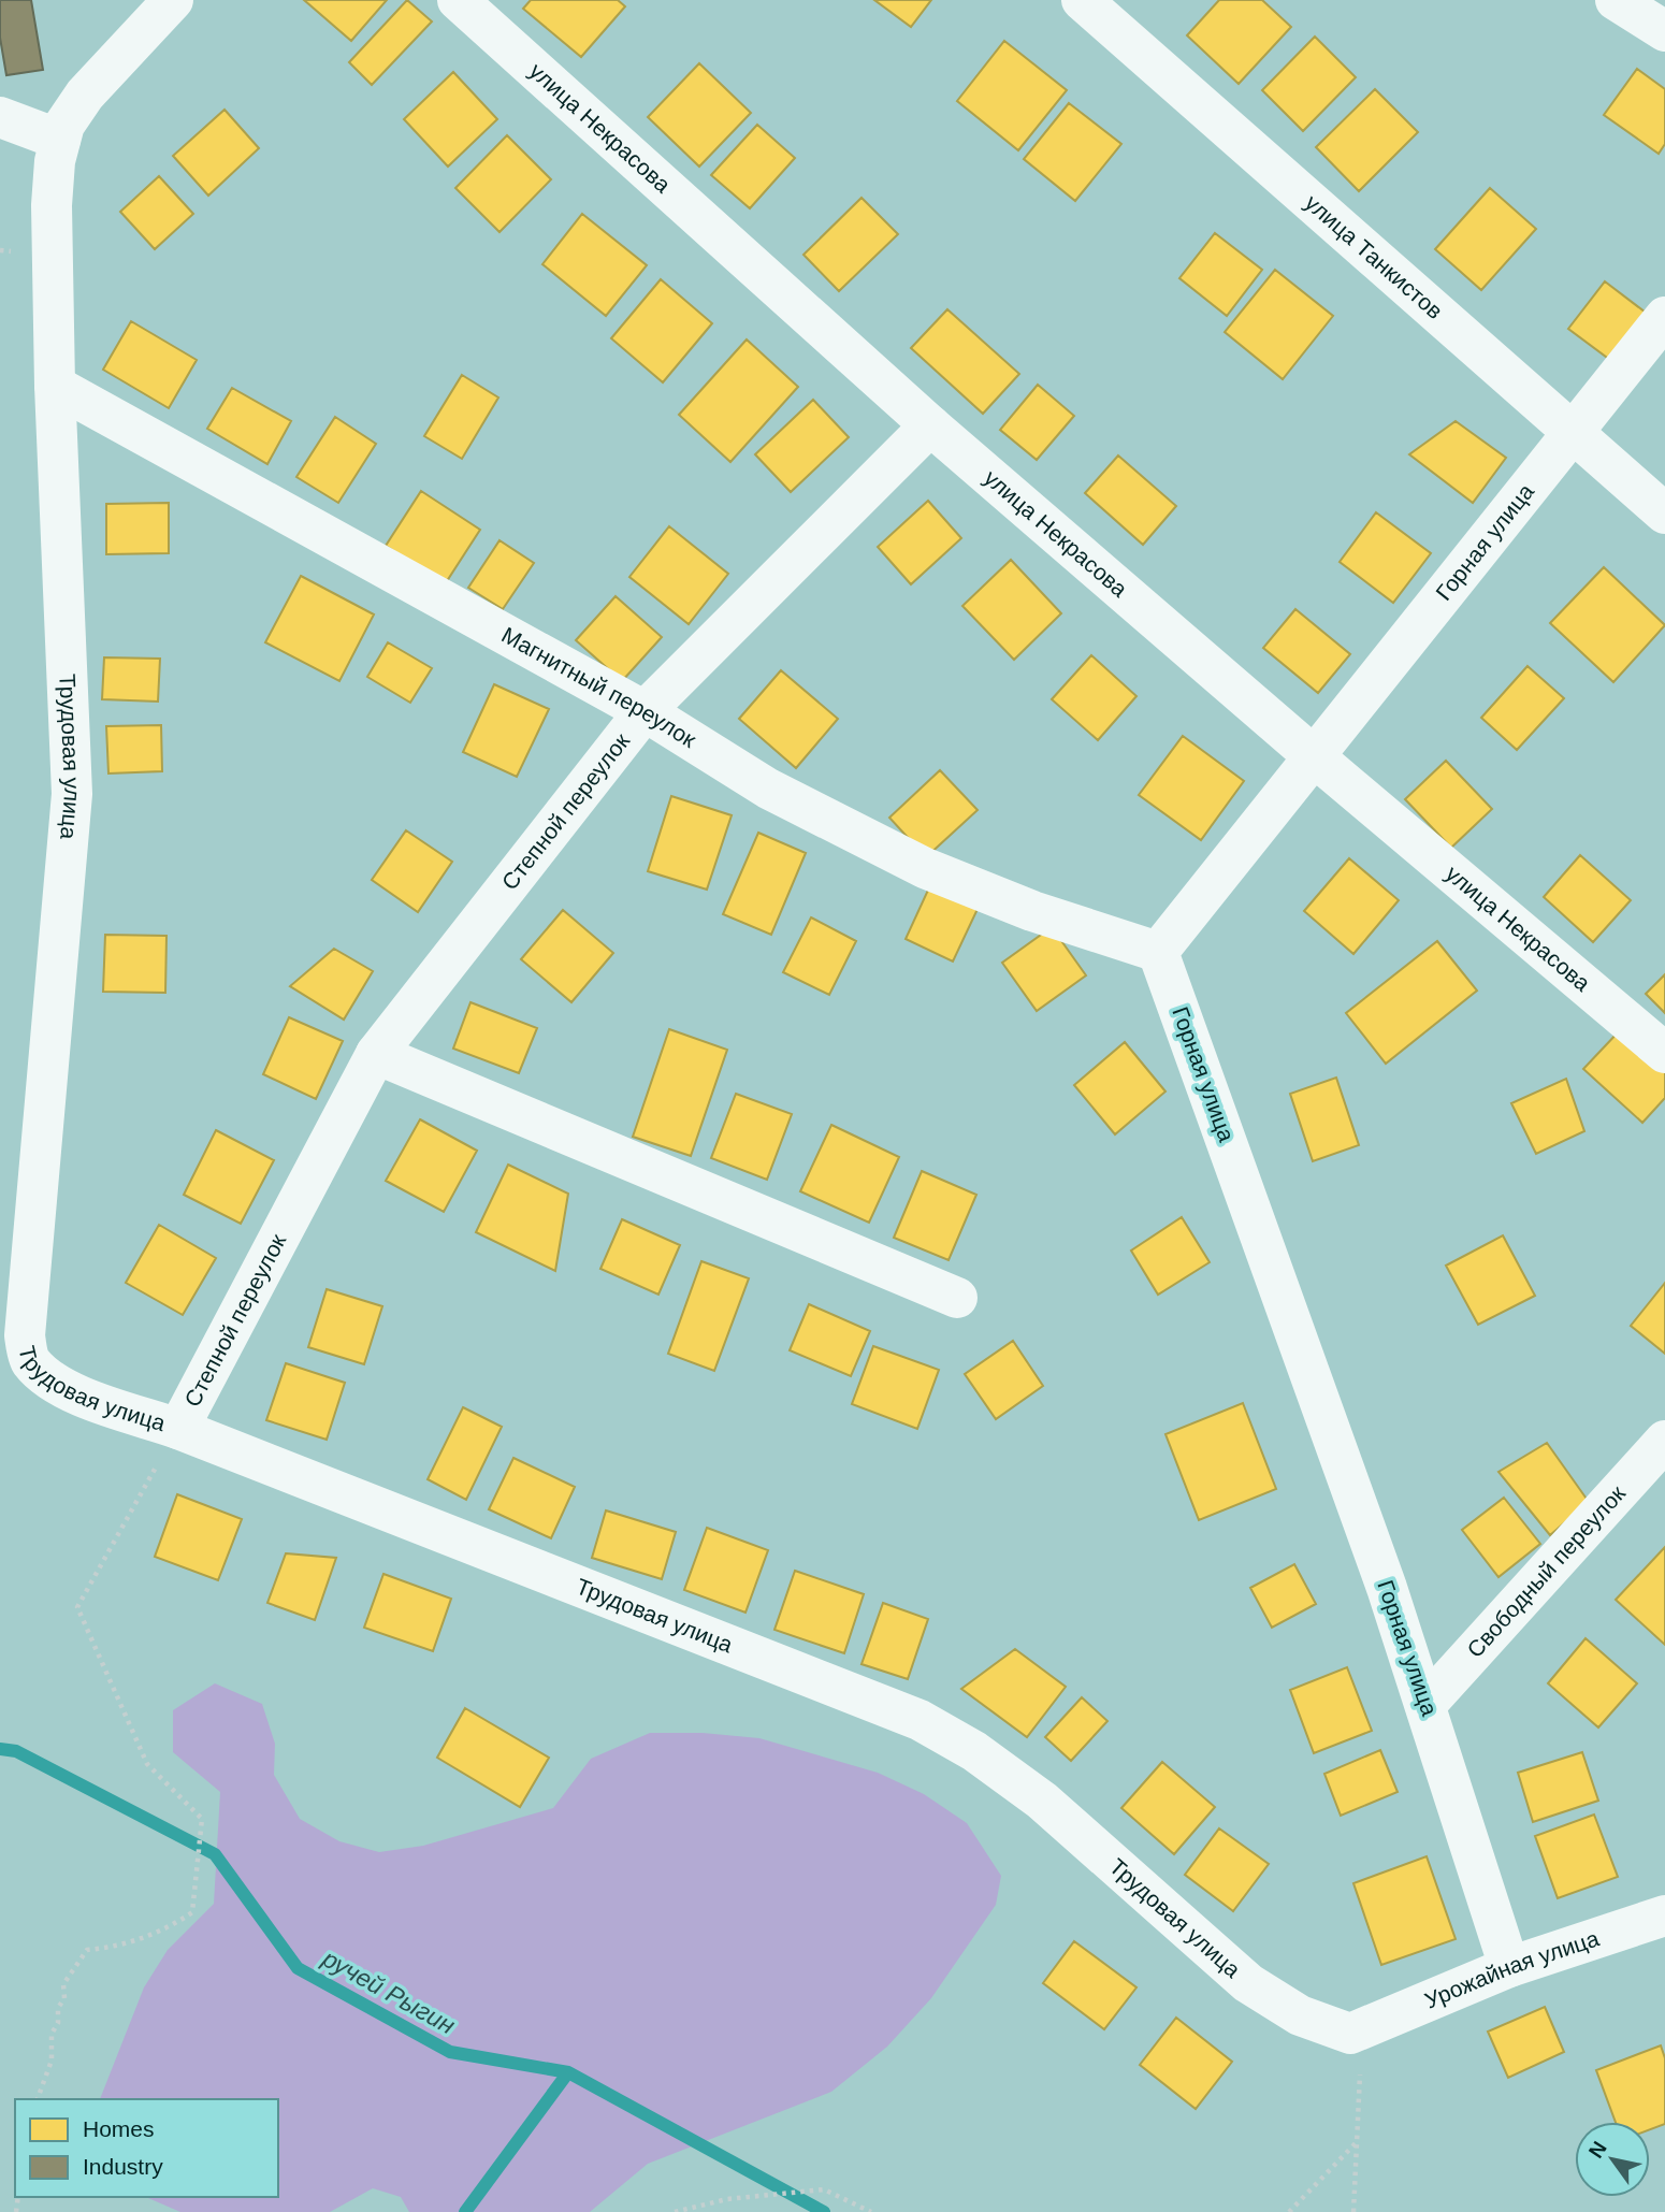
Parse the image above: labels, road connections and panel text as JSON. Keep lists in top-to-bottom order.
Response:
{
  "streets": {
    "street": [
      "улица Некрасова",
      "улица Танкистов",
      "Горная улица",
      "Магнитный переулок",
      "Трудовая улица",
      "Степной переулок",
      "Свободный переулок",
      "Урожайная улица"
    ]
  },
  "crossings": [
    ["улица Некрасова", "Горная улица"],
    ["улица Некрасова", "Степной переулок"],
    ["улица Танкистов", "Горная улица"],
    ["Горная улица", "Магнитный переулок"],
    ["Горная улица", "Свободный переулок"],
    ["Горная улица", "Урожайная улица"],
    ["Магнитный переулок", "Трудовая улица"],
    ["Магнитный переулок", "Степной переулок"],
    ["Трудовая улица", "Степной переулок"],
    ["Трудовая улица", "Урожайная улица"]
  ],
  "water": ["ручей Рыгин"],
  "legend": ["Homes", "Industry"],
  "north": "top left"
}
